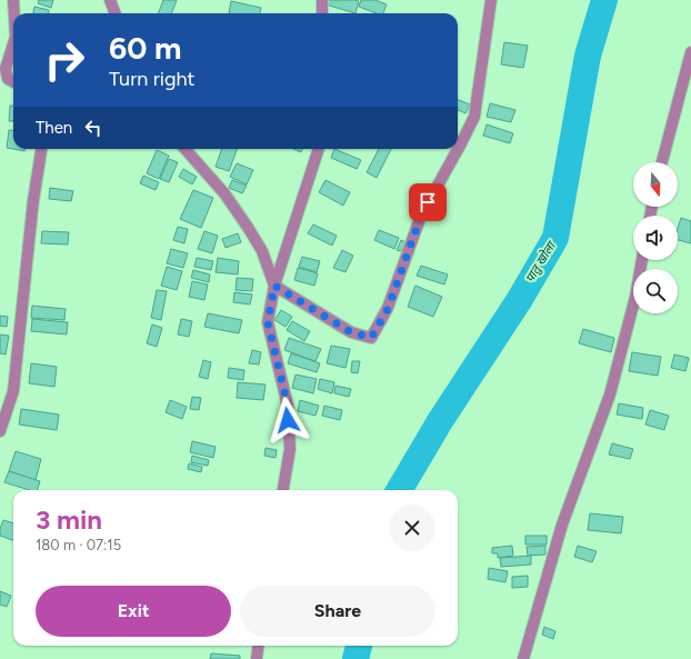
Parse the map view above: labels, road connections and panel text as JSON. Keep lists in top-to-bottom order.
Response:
{
  "water": ["पातु खोला"],
  "north": "bottom",
  "page": {
    "turn": ["60 m", "Turn right"],
    "then": "Then",
    "heading": ["3 min", "180 m · 07:15"],
    "buttons": ["Exit", "Share"]
  }
}
